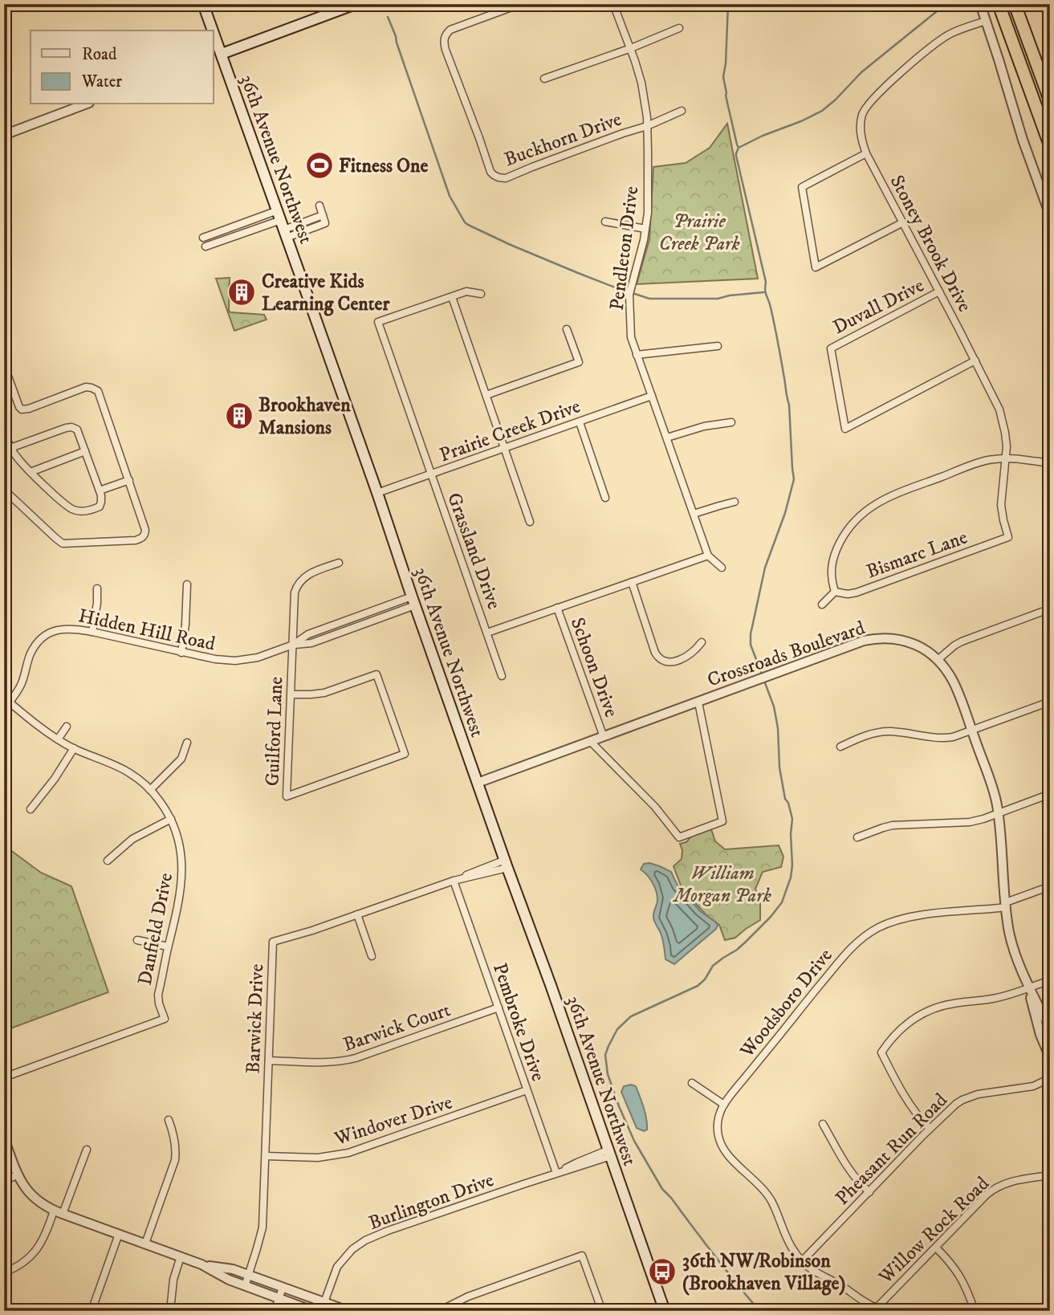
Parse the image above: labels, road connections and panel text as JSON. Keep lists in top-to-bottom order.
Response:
{
  "streets": {
    "main road": ["36th Avenue Northwest"],
    "street": [
      "Buckhorn Drive",
      "Stoney Brook Drive",
      "Pendleton Drive",
      "Duvall Drive",
      "Prairie Creek Drive",
      "Grassland Drive",
      "Bismarc Lane",
      "Hidden Hill Road",
      "Crossroads Boulevard",
      "Schoon Drive",
      "Guilford Lane",
      "Danfield Drive",
      "Woodsboro Drive",
      "Barwick Drive",
      "Pembroke Drive",
      "Barwick Court",
      "Windover Drive",
      "Pheasant Run Road",
      "Burlington Drive",
      "Willow Rock Road"
    ]
  },
  "crossings": [
    ["Buckhorn Drive", "Pendleton Drive"],
    ["36th Avenue Northwest", "Prairie Creek Drive"],
    ["36th Avenue Northwest", "Hidden Hill Road"],
    ["36th Avenue Northwest", "Crossroads Boulevard"],
    ["36th Avenue Northwest", "Barwick Drive"],
    ["36th Avenue Northwest", "Burlington Drive"],
    ["Stoney Brook Drive", "Duvall Drive"],
    ["Stoney Brook Drive", "Bismarc Lane"],
    ["Pendleton Drive", "Prairie Creek Drive"],
    ["Pendleton Drive", "Grassland Drive"],
    ["Prairie Creek Drive", "Grassland Drive"],
    ["Grassland Drive", "Schoon Drive"],
    ["Hidden Hill Road", "Guilford Lane"],
    ["Hidden Hill Road", "Danfield Drive"],
    ["Crossroads Boulevard", "Schoon Drive"],
    ["Crossroads Boulevard", "Woodsboro Drive"],
    ["Woodsboro Drive", "Pheasant Run Road"],
    ["Barwick Drive", "Pembroke Drive"],
    ["Barwick Drive", "Barwick Court"],
    ["Barwick Drive", "Windover Drive"],
    ["Pembroke Drive", "Barwick Court"],
    ["Pembroke Drive", "Windover Drive"],
    ["Pembroke Drive", "Burlington Drive"]
  ],
  "parks": ["Prairie Creek Park", "William Morgan Park"],
  "places": {
    "sports": ["Fitness One"],
    "building": ["Creative Kids Learning Center", "Brookhaven Mansions"],
    "bus stop": ["36th NW/Robinson (Brookhaven Village)"]
  },
  "legend": ["Road", "Water"]
}
